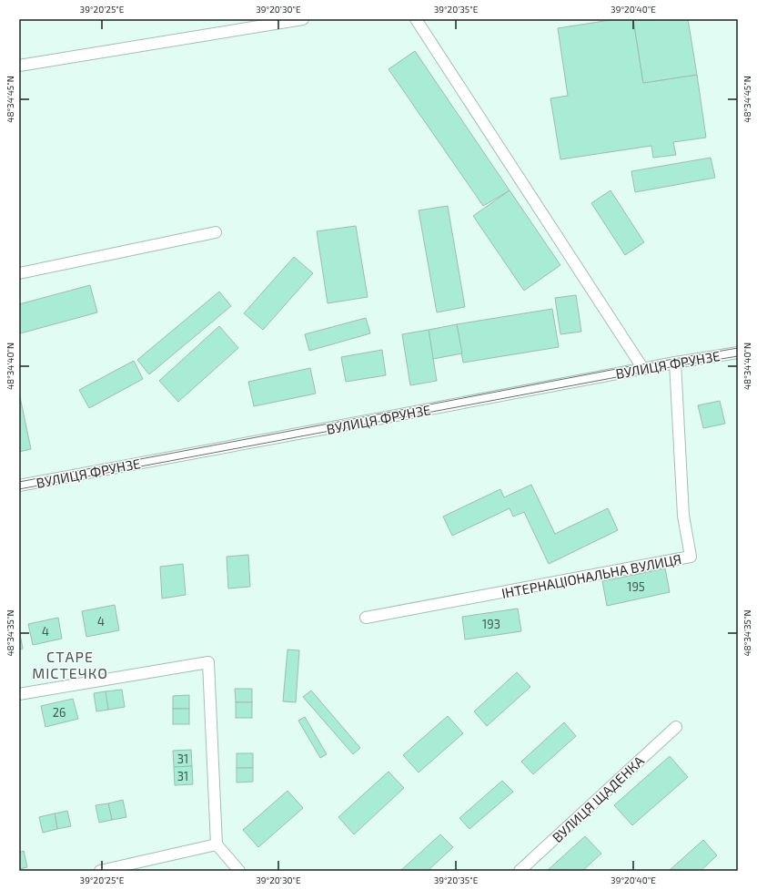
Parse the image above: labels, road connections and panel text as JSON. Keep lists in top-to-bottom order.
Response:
{
  "streets": {
    "street": ["ВУЛИЦЯ ФРУНЗЕ", "ІНТЕРНАЦІОНАЛЬНА ВУЛИЦЯ", "ВУЛИЦЯ ЩАДЕНКА"]
  },
  "crossings": [
    ["ВУЛИЦЯ ФРУНЗЕ", "ІНТЕРНАЦІОНАЛЬНА ВУЛИЦЯ"]
  ],
  "districts": ["СТАРЕ МІСТЕЧКО"],
  "house_numbers": [
    "195",
    "4",
    "193",
    "4",
    "26",
    "31",
    "31"
  ],
  "coordinates": [
    "39°20'25\"E",
    "39°20'30\"E",
    "39°20'35\"E",
    "39°20'40\"E",
    "48°34'45\"N",
    "48°34'40\"N",
    "48°34'35\"N"
  ]
}
